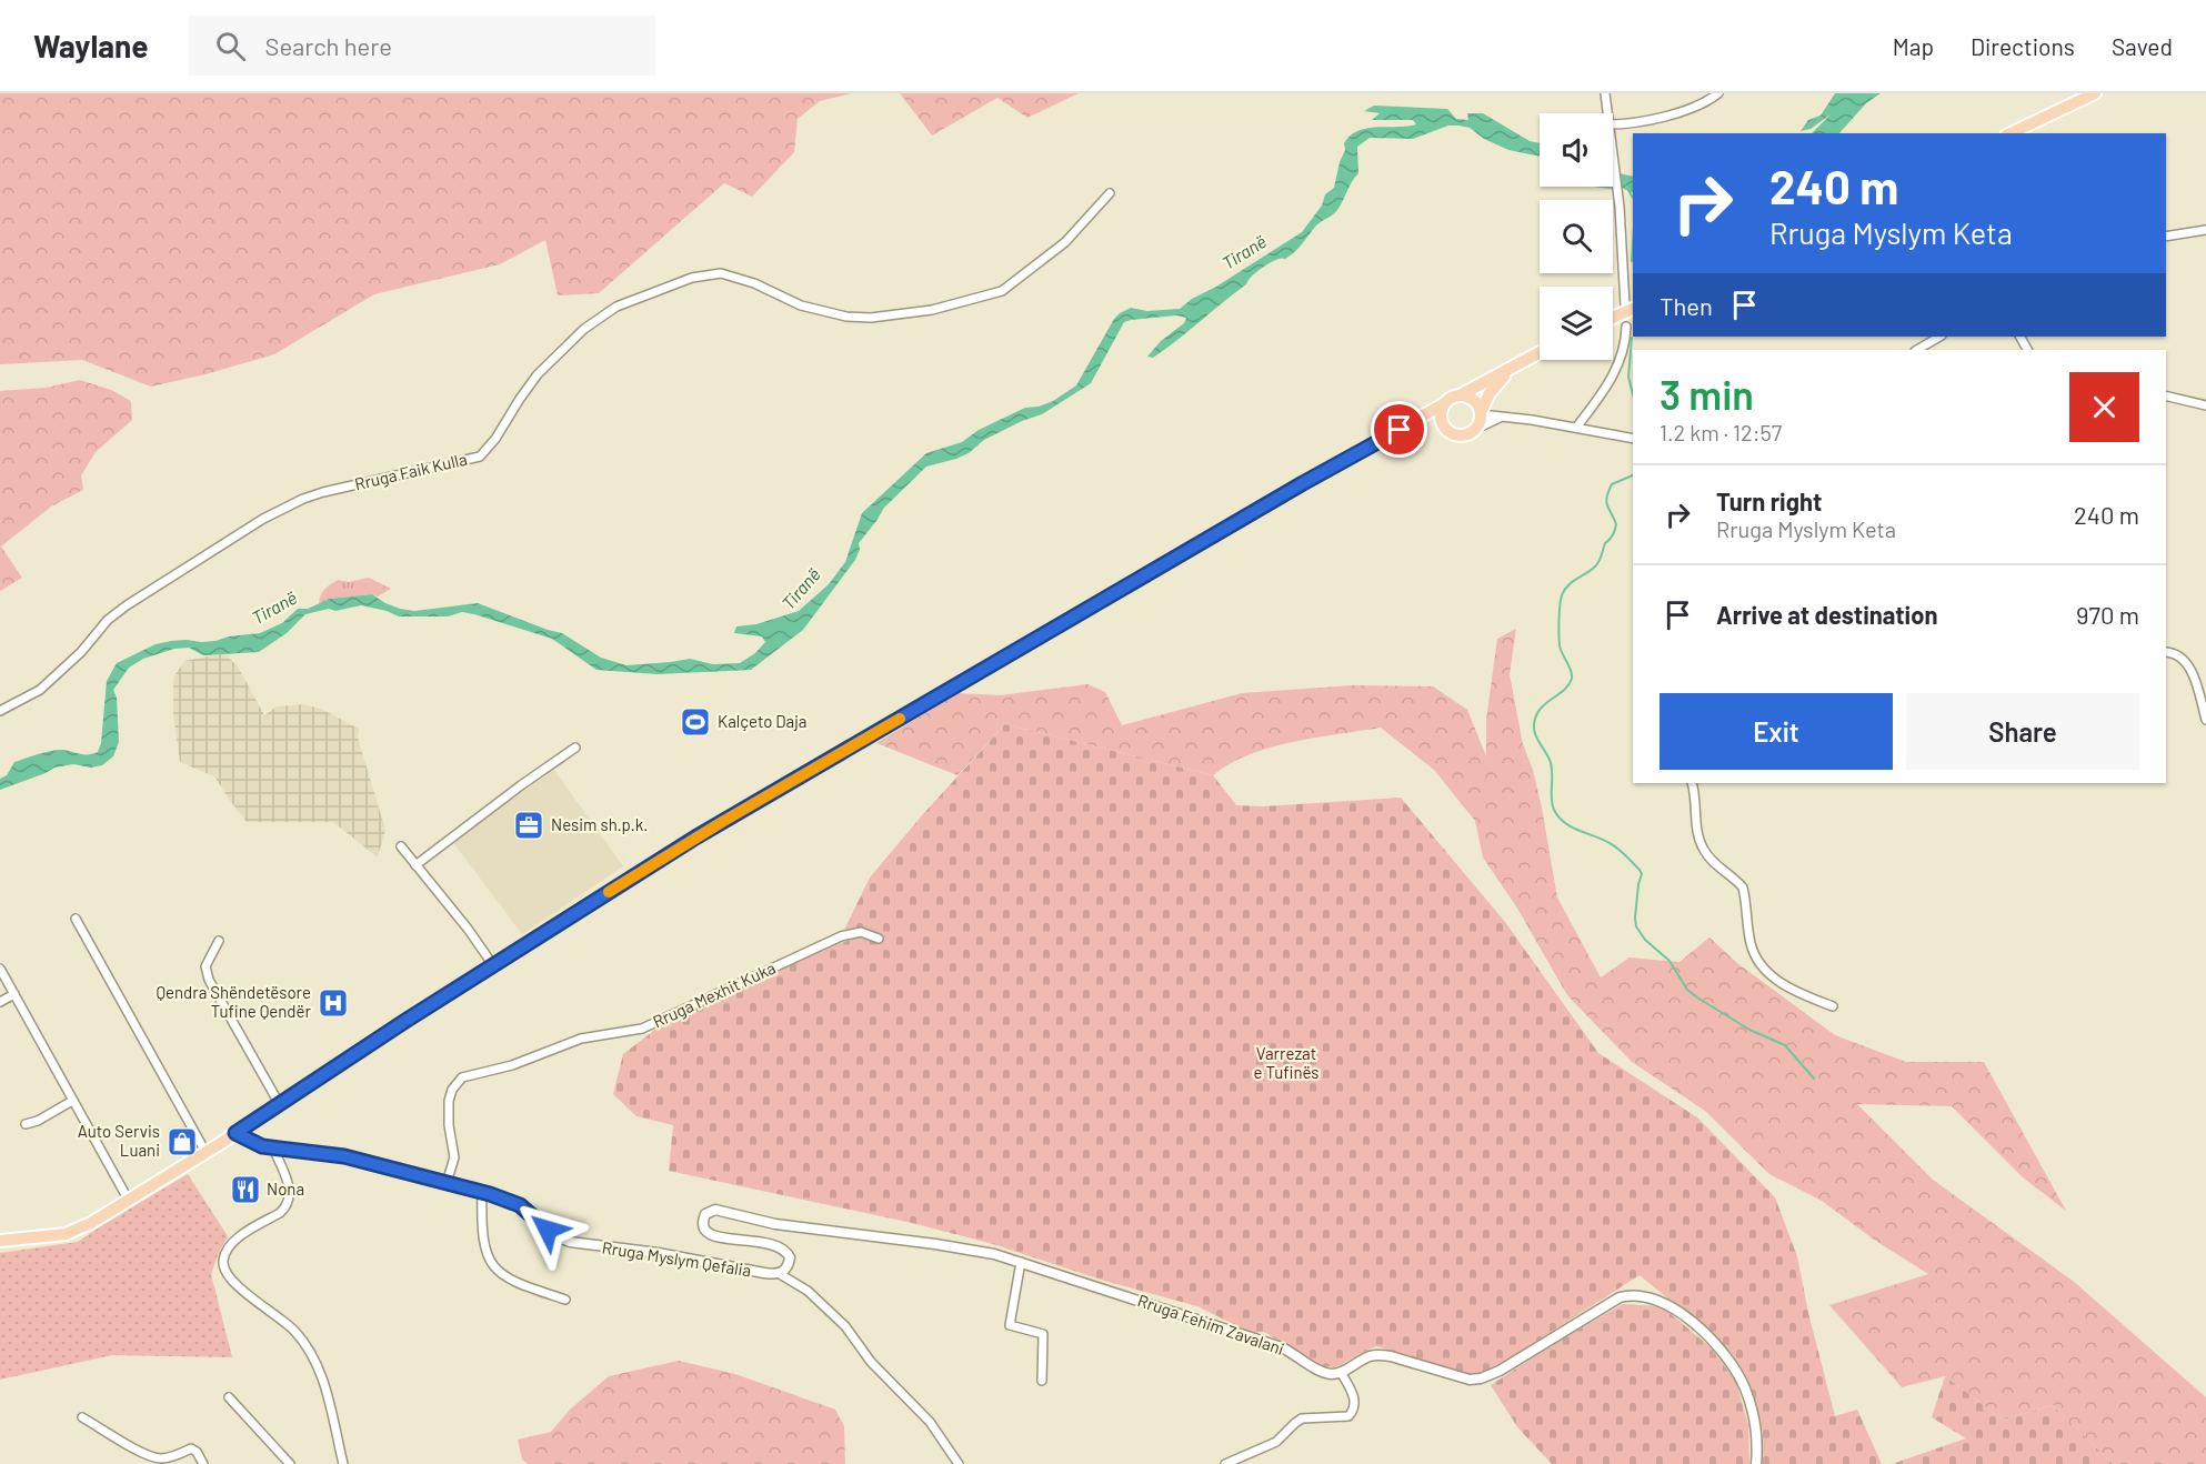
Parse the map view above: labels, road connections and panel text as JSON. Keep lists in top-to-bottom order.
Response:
{
  "streets": {
    "street": [
      "Rruga Faik Kulla",
      "Rruga Mexhit Kuka",
      "Rruga Myslym Qefalia",
      "Rruga Fehim Zavalani"
    ]
  },
  "crossings": [
    ["Rruga Mexhit Kuka", "Rruga Myslym Qefalia"],
    ["Rruga Myslym Qefalia", "Rruga Fehim Zavalani"]
  ],
  "water": ["Tiranë"],
  "parks": ["Varrezat e Tufinës"],
  "places": {
    "sports": ["Kalçeto Daja"],
    "office": ["Nesim sh.p.k."],
    "hospital": ["Qendra Shëndetësore Tufine Qendër"],
    "shop": ["Auto Servis Luani"],
    "restaurant": ["Nona"]
  },
  "page": {
    "header": "Waylane",
    "search": "Search here",
    "nav": ["Map", "Directions", "Saved"],
    "turn": ["240 m", "Rruga Myslym Keta"],
    "then": "Then",
    "heading": ["3 min", "1.2 km · 12:57"],
    "list": [
      {
        "name": "Turn right",
        "note": "Rruga Myslym Keta",
        "value": "240 m"
      },
      {
        "name": "Arrive at destination",
        "value": "970 m"
      }
    ],
    "buttons": ["Exit", "Share"]
  }
}
